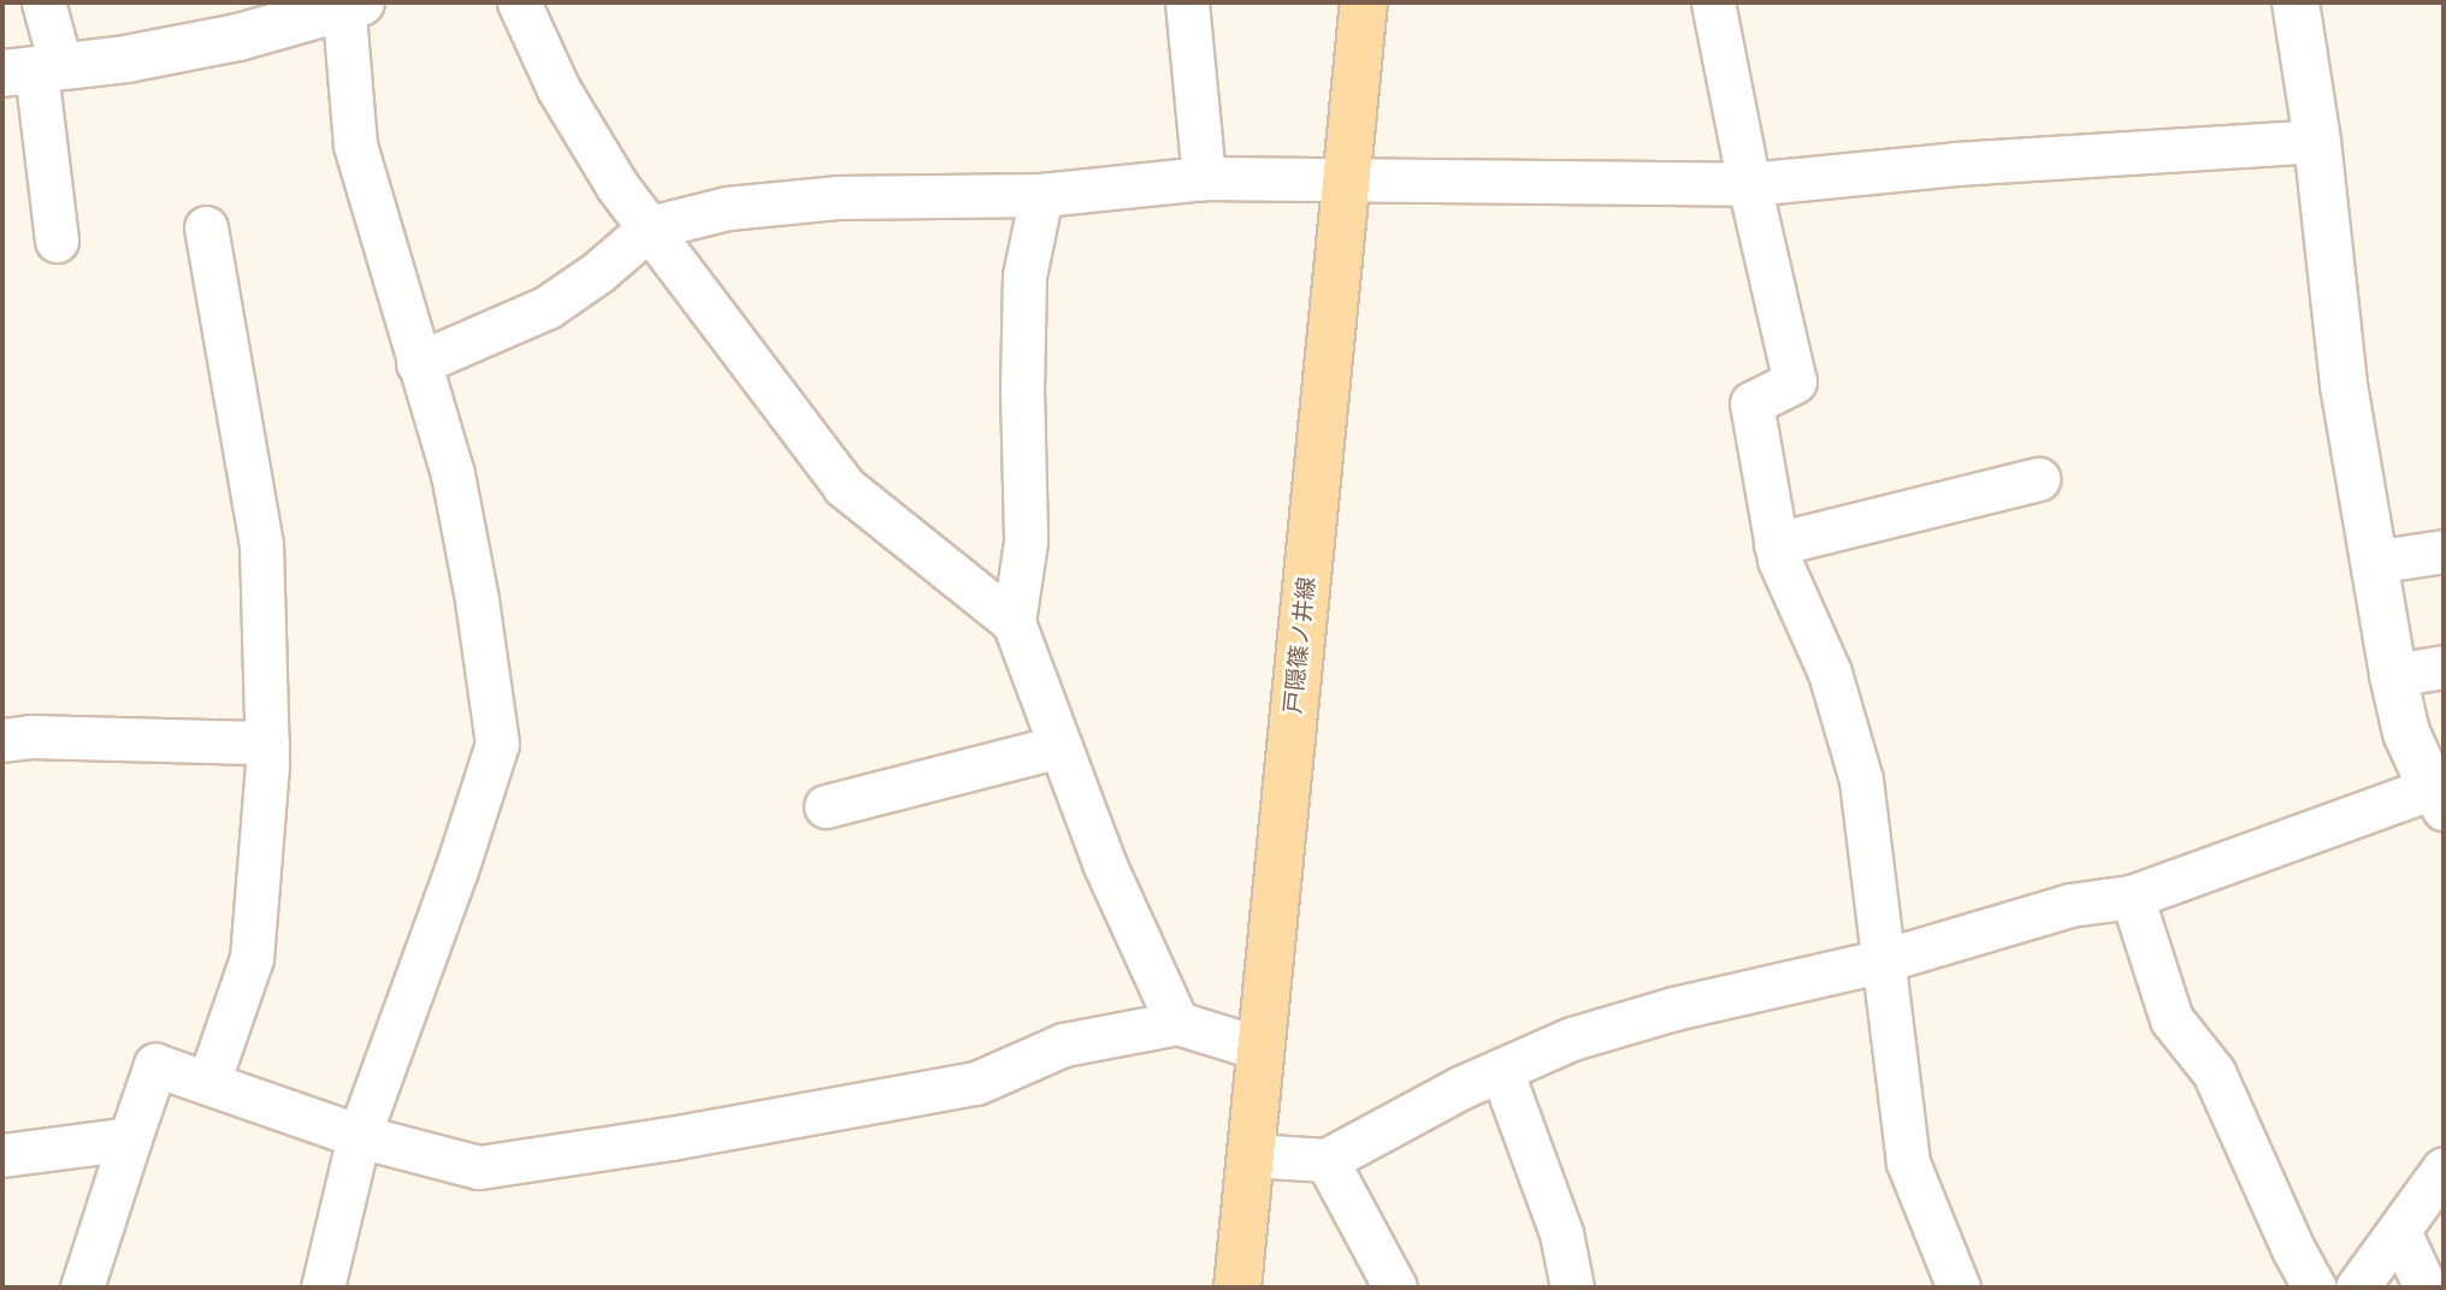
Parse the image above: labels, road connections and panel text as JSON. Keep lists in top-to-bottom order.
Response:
{
  "streets": {
    "main road": ["戸隠篠ノ井線"]
  }
}
